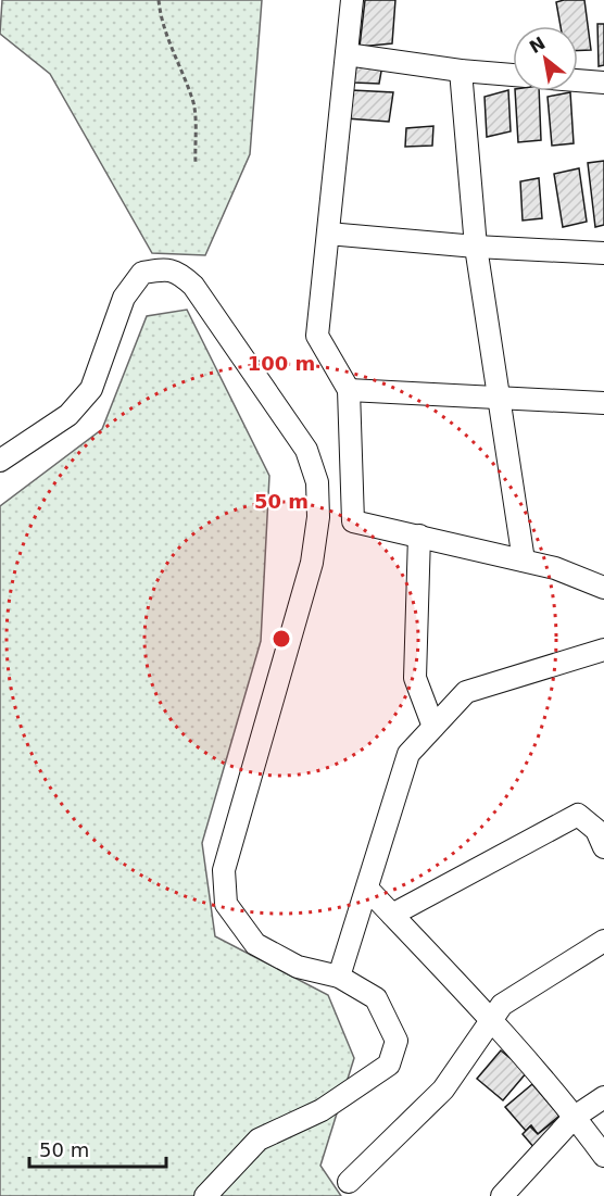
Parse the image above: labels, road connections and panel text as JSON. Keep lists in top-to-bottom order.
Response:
{
  "scale_bar": "50 m",
  "north": "top left",
  "rings": ["100 m", "50 m"]
}
